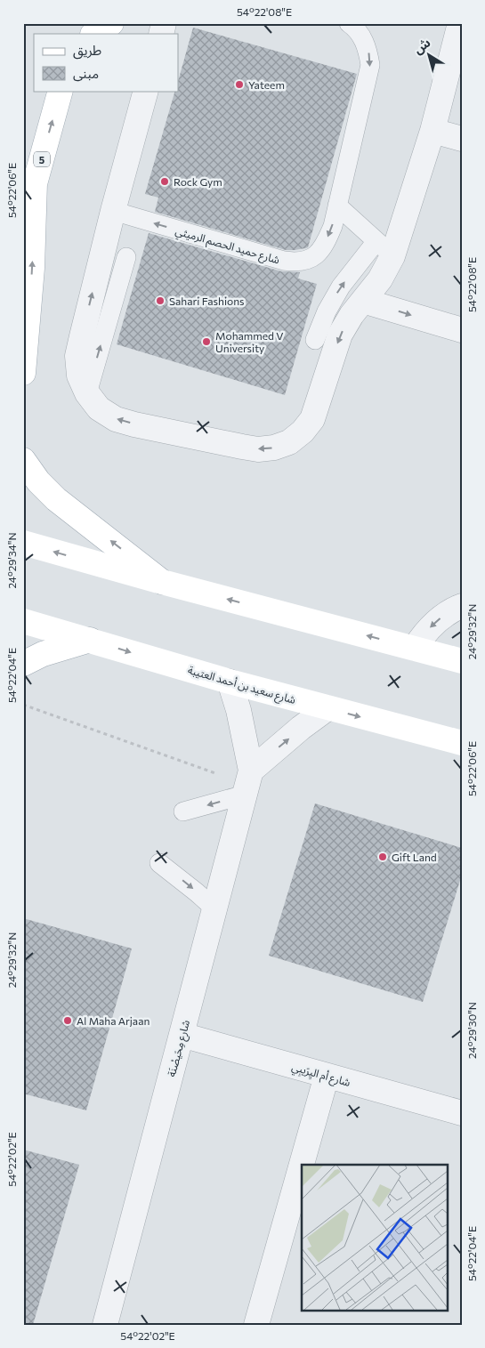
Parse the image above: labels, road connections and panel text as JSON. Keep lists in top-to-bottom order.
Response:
{
  "streets": {
    "main road": ["5", "شارع سعيد بن أحمد العتيبة"],
    "street": ["شارع مِحَيصْنَة", "شارع أم اليِرَيبِي"],
    "lane": ["شارع حميد الحصم الرميثي"]
  },
  "crossings": [
    ["شارع سعيد بن أحمد العتيبة", "شارع مِحَيصْنَة"],
    ["شارع مِحَيصْنَة", "شارع أم اليِرَيبِي"]
  ],
  "places": [
    "Yateem",
    "Rock Gym",
    "Sahari Fashions",
    "Mohammed V University",
    "Gift Land",
    "Al Maha Arjaan"
  ],
  "legend": ["طريق", "مبنى"],
  "north": "top left",
  "coordinates": [
    "54°22'08\"E",
    "54°22'06\"E",
    "24°29'34\"N",
    "24°29'32\"N",
    "54°22'04\"E",
    "24°29'30\"N",
    "54°22'02\"E"
  ]
}
